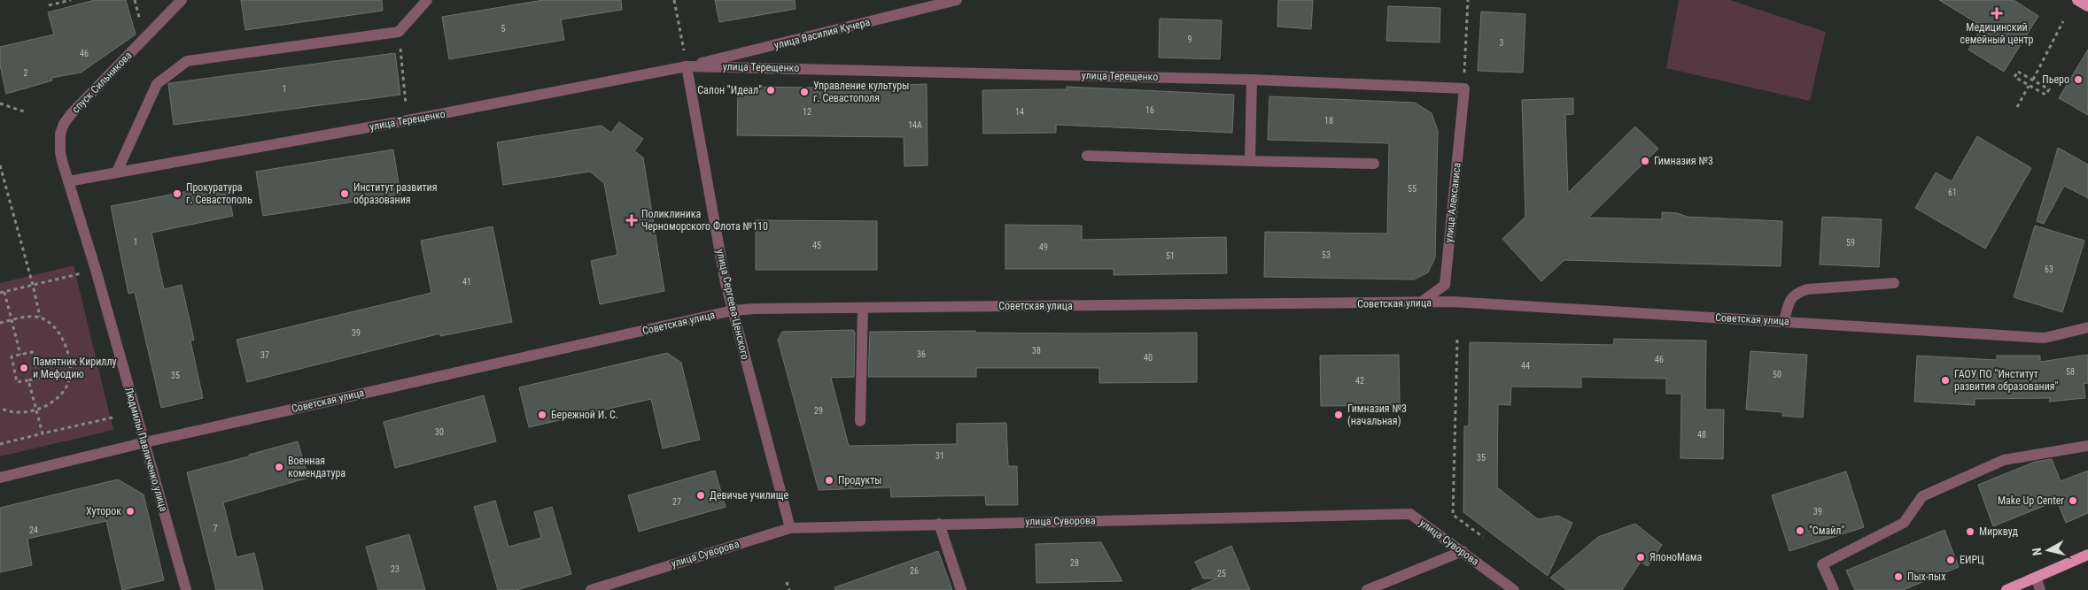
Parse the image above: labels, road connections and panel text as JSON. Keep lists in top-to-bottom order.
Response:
{
  "streets": {
    "street": [
      "улица Василия Кучера",
      "улица Терещенко",
      "спуск Сильникова",
      "улица Алексакиса",
      "Советская улица",
      "улица Сергеева-Ценского",
      "Людмилы Павличенко улица",
      "улица Суворова"
    ]
  },
  "crossings": [
    ["улица Василия Кучера", "улица Терещенко"],
    ["улица Василия Кучера", "улица Сергеева-Ценского"],
    ["улица Терещенко", "спуск Сильникова"],
    ["улица Терещенко", "улица Алексакиса"],
    ["улица Терещенко", "улица Сергеева-Ценского"],
    ["улица Терещенко", "Людмилы Павличенко улица"],
    ["спуск Сильникова", "Людмилы Павличенко улица"],
    ["улица Алексакиса", "Советская улица"],
    ["Советская улица", "улица Сергеева-Ценского"],
    ["Советская улица", "Людмилы Павличенко улица"],
    ["улица Сергеева-Ценского", "улица Суворова"]
  ],
  "places": {
    "health": ["Медицинский семейный центр", "Поликлиника Черноморского Флота №110"],
    "other": [
      "Пьеро",
      "Салон \"Идеал\"",
      "Управление культуры г. Севастополя",
      "Гимназия №3",
      "Прокуратура г. Севастополь",
      "Институт развития образования",
      "Памятник Кириллу и Мефодию",
      "ГАОУ ПО \"Институт развития образования\"",
      "Бережной И. С.",
      "Гимназия №3 (начальная)",
      "Военная комендатура",
      "Продукты",
      "Девичье училище",
      "Make Up Center",
      "Хуторок",
      "\"Смайл\"",
      "Мирквуд",
      "ЯпоноМама",
      "ЕИРЦ",
      "Пых-пых"
    ]
  },
  "house_numbers": [
    "5",
    "9",
    "3",
    "46",
    "2",
    "1",
    "16",
    "12",
    "14",
    "18",
    "14А",
    "55",
    "61",
    "1",
    "59",
    "45",
    "49",
    "53",
    "51",
    "63",
    "41",
    "39",
    "38",
    "36",
    "37",
    "40",
    "46",
    "44",
    "58",
    "50",
    "35",
    "42",
    "29",
    "30",
    "48",
    "31",
    "35",
    "27",
    "39",
    "7",
    "24",
    "28",
    "23",
    "26",
    "25"
  ],
  "north": "left"
}
